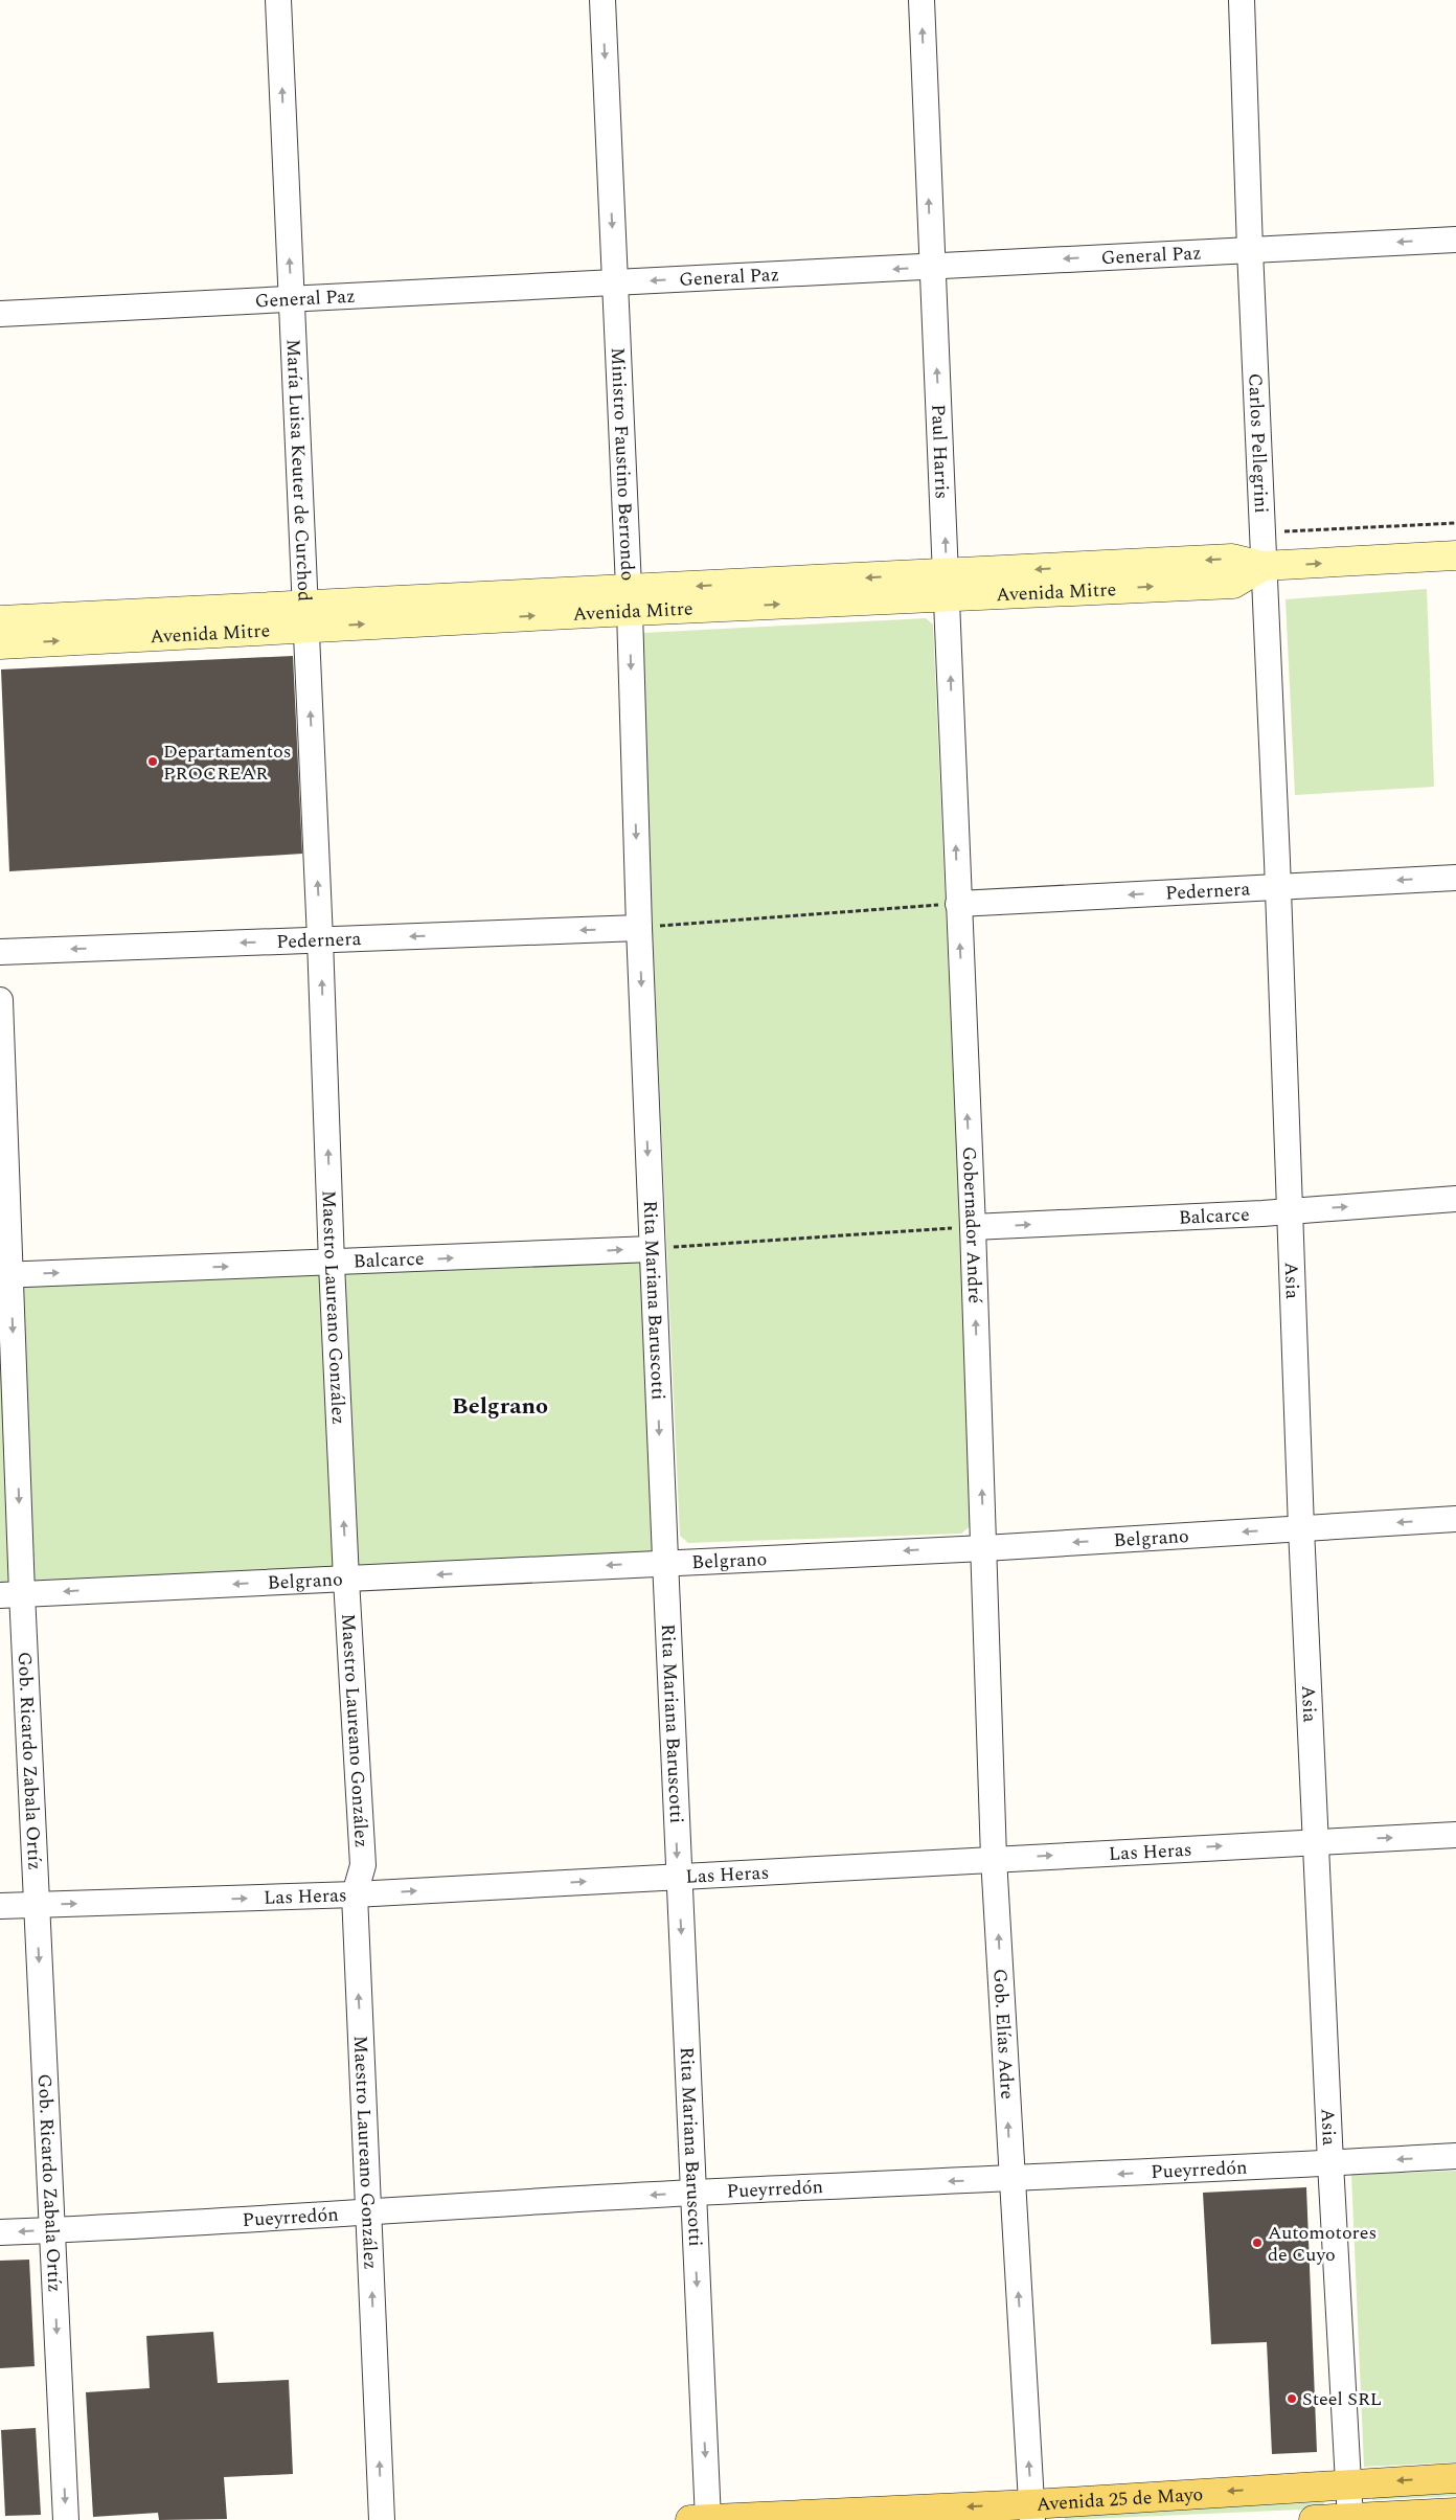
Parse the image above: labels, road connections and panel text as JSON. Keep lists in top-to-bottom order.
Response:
{
  "streets": {
    "main road": ["Avenida Mitre", "Avenida 25 de Mayo"],
    "street": [
      "General Paz",
      "Carlos Pellegrini",
      "Paul Harris",
      "Ministro Faustino Berrondo",
      "María Luisa Keuter de Curchod",
      "Pedernera",
      "Balcarce",
      "Gobernador André",
      "Asia",
      "Rita Mariana Baruscotti",
      "Maestro Laureano González",
      "Belgrano",
      "Gob. Ricardo Zabala Ortíz",
      "Las Heras",
      "Gob. Elías Adre",
      "Pueyrredón"
    ]
  },
  "crossings": [
    ["General Paz", "Carlos Pellegrini"],
    ["General Paz", "Paul Harris"],
    ["General Paz", "Ministro Faustino Berrondo"],
    ["General Paz", "María Luisa Keuter de Curchod"],
    ["Carlos Pellegrini", "Avenida Mitre"],
    ["Carlos Pellegrini", "Pedernera"],
    ["Carlos Pellegrini", "Asia"],
    ["Paul Harris", "Avenida Mitre"],
    ["Paul Harris", "Pedernera"],
    ["Paul Harris", "Gobernador André"],
    ["Ministro Faustino Berrondo", "Avenida Mitre"],
    ["Ministro Faustino Berrondo", "Pedernera"],
    ["Ministro Faustino Berrondo", "Rita Mariana Baruscotti"],
    ["María Luisa Keuter de Curchod", "Avenida Mitre"],
    ["María Luisa Keuter de Curchod", "Pedernera"],
    ["María Luisa Keuter de Curchod", "Maestro Laureano González"],
    ["Pedernera", "Gobernador André"],
    ["Pedernera", "Asia"],
    ["Pedernera", "Rita Mariana Baruscotti"],
    ["Pedernera", "Maestro Laureano González"],
    ["Balcarce", "Gobernador André"],
    ["Balcarce", "Asia"],
    ["Balcarce", "Rita Mariana Baruscotti"],
    ["Balcarce", "Maestro Laureano González"],
    ["Balcarce", "Gob. Ricardo Zabala Ortíz"],
    ["Gobernador André", "Belgrano"],
    ["Gobernador André", "Gob. Elías Adre"],
    ["Asia", "Belgrano"],
    ["Asia", "Las Heras"],
    ["Asia", "Pueyrredón"],
    ["Asia", "Avenida 25 de Mayo"],
    ["Rita Mariana Baruscotti", "Belgrano"],
    ["Rita Mariana Baruscotti", "Las Heras"],
    ["Rita Mariana Baruscotti", "Pueyrredón"],
    ["Rita Mariana Baruscotti", "Avenida 25 de Mayo"],
    ["Maestro Laureano González", "Belgrano"],
    ["Maestro Laureano González", "Las Heras"],
    ["Maestro Laureano González", "Pueyrredón"],
    ["Belgrano", "Gob. Ricardo Zabala Ortíz"],
    ["Belgrano", "Gob. Elías Adre"],
    ["Gob. Ricardo Zabala Ortíz", "Las Heras"],
    ["Gob. Ricardo Zabala Ortíz", "Pueyrredón"],
    ["Las Heras", "Gob. Elías Adre"],
    ["Gob. Elías Adre", "Pueyrredón"],
    ["Gob. Elías Adre", "Avenida 25 de Mayo"]
  ],
  "one_way": [
    "General Paz",
    "Paul Harris",
    "Ministro Faustino Berrondo",
    "María Luisa Keuter de Curchod",
    "Pedernera",
    "Balcarce",
    "Gobernador André",
    "Rita Mariana Baruscotti",
    "Maestro Laureano González",
    "Belgrano",
    "Gob. Ricardo Zabala Ortíz",
    "Las Heras",
    "Gob. Elías Adre",
    "Pueyrredón",
    "Avenida 25 de Mayo"
  ],
  "districts": ["Belgrano"],
  "places": ["Departamentos PROCREAR", "Automotores de Cuyo", "Steel SRL"]
}
